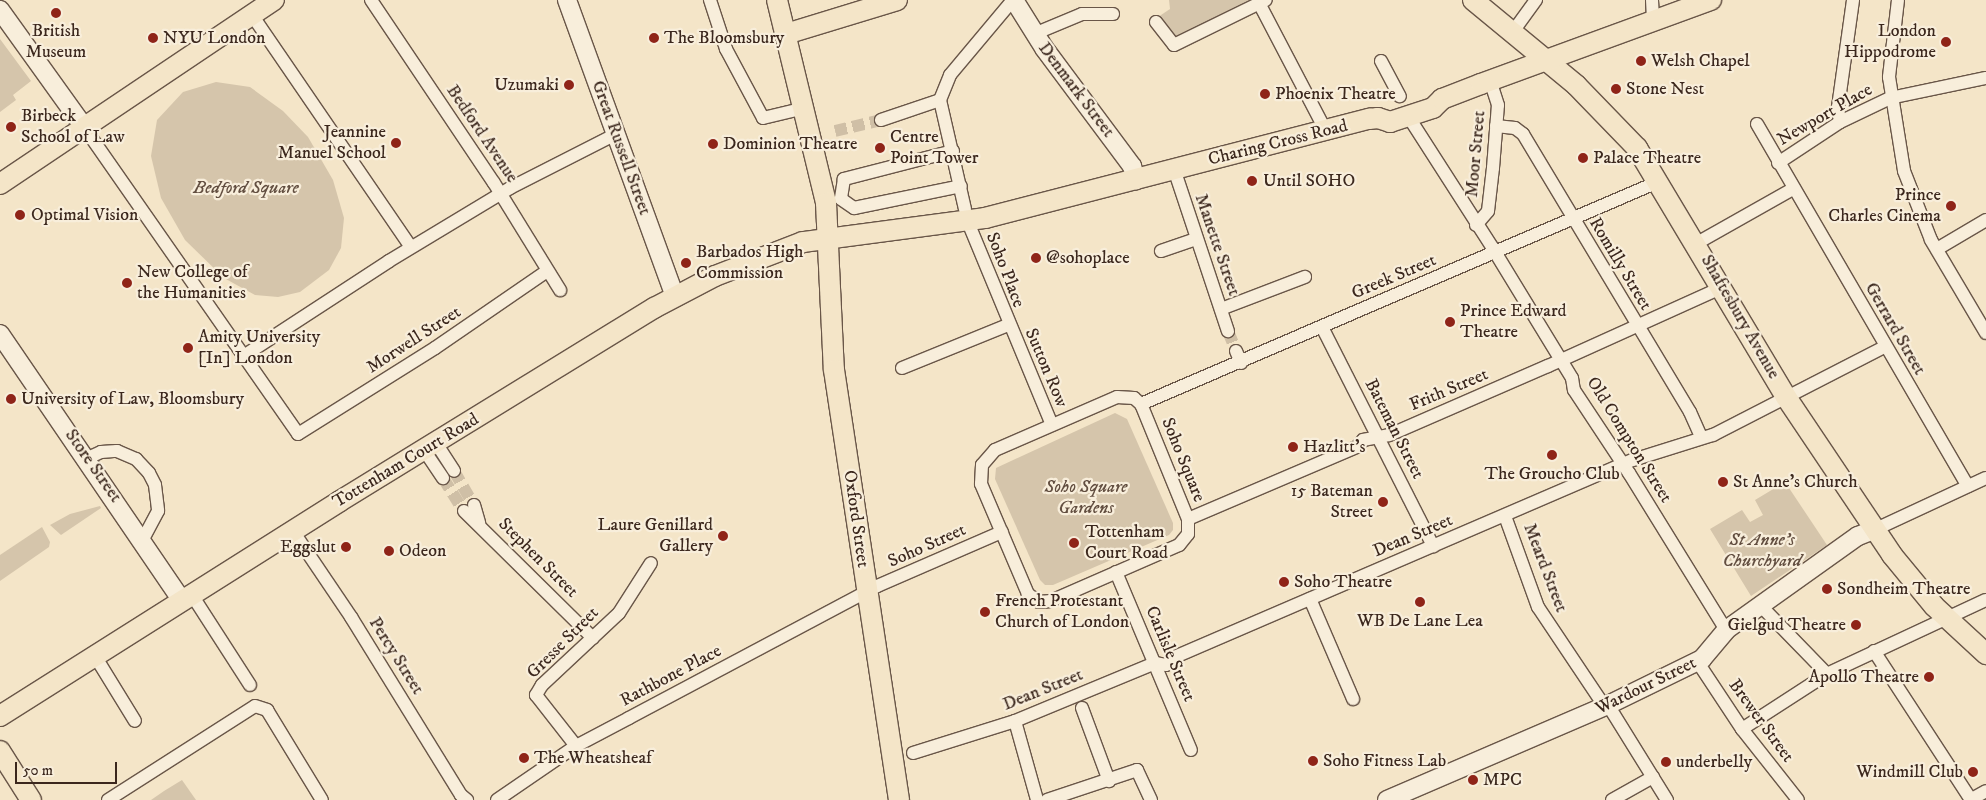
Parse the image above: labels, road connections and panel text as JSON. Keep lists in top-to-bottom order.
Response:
{
  "streets": {
    "main road": [
      "Charing Cross Road",
      "Shaftesbury Avenue",
      "Tottenham Court Road",
      "Oxford Street"
    ],
    "street": [
      "Denmark Street",
      "Newport Place",
      "Bedford Avenue",
      "Great Russell Street",
      "Moor Street",
      "Manette Street",
      "Romilly Street",
      "Soho Place",
      "Greek Street",
      "Gerrard Street",
      "Morwell Street",
      "Sutton Row",
      "Frith Street",
      "Bateman Street",
      "Old Compton Street",
      "Soho Square",
      "Store Street",
      "Dean Street",
      "Soho Street",
      "Stephen Street",
      "Meard Street",
      "Gresse Street",
      "Carlisle Street",
      "Percy Street",
      "Rathbone Place",
      "Wardour Street",
      "Brewer Street"
    ]
  },
  "crossings": [
    ["Denmark Street", "Charing Cross Road"],
    ["Newport Place", "Gerrard Street"],
    ["Bedford Avenue", "Morwell Street"],
    ["Charing Cross Road", "Moor Street"],
    ["Charing Cross Road", "Manette Street"],
    ["Charing Cross Road", "Shaftesbury Avenue"],
    ["Charing Cross Road", "Old Compton Street"],
    ["Charing Cross Road", "Tottenham Court Road"],
    ["Charing Cross Road", "Oxford Street"],
    ["Great Russell Street", "Tottenham Court Road"],
    ["Moor Street", "Romilly Street"],
    ["Moor Street", "Old Compton Street"],
    ["Romilly Street", "Greek Street"],
    ["Romilly Street", "Frith Street"],
    ["Romilly Street", "Dean Street"],
    ["Soho Place", "Sutton Row"],
    ["Greek Street", "Shaftesbury Avenue"],
    ["Greek Street", "Bateman Street"],
    ["Greek Street", "Old Compton Street"],
    ["Greek Street", "Soho Square"],
    ["Shaftesbury Avenue", "Frith Street"],
    ["Shaftesbury Avenue", "Dean Street"],
    ["Shaftesbury Avenue", "Wardour Street"],
    ["Gerrard Street", "Dean Street"],
    ["Gerrard Street", "Wardour Street"],
    ["Sutton Row", "Soho Square"],
    ["Frith Street", "Bateman Street"],
    ["Frith Street", "Old Compton Street"],
    ["Frith Street", "Soho Square"],
    ["Bateman Street", "Dean Street"],
    ["Old Compton Street", "Dean Street"],
    ["Old Compton Street", "Wardour Street"],
    ["Soho Square", "Soho Street"],
    ["Soho Square", "Carlisle Street"],
    ["Tottenham Court Road", "Store Street"],
    ["Tottenham Court Road", "Oxford Street"],
    ["Tottenham Court Road", "Percy Street"],
    ["Oxford Street", "Soho Street"],
    ["Oxford Street", "Rathbone Place"],
    ["Dean Street", "Meard Street"],
    ["Dean Street", "Carlisle Street"],
    ["Soho Street", "Rathbone Place"],
    ["Stephen Street", "Gresse Street"],
    ["Meard Street", "Wardour Street"],
    ["Gresse Street", "Rathbone Place"],
    ["Wardour Street", "Brewer Street"]
  ],
  "parks": ["Bedford Square", "Soho Square Gardens", "St Anne's Churchyard"],
  "places": [
    "British Museum",
    "NYU London",
    "The Bloomsbury",
    "London Hippodrome",
    "Welsh Chapel",
    "Uzumaki",
    "Stone Nest",
    "Phoenix Theatre",
    "Birbeck School of Law",
    "Jeannine Manuel School",
    "Dominion Theatre",
    "Centre Point Tower",
    "Palace Theatre",
    "Until SOHO",
    "Prince Charles Cinema",
    "Optimal Vision",
    "@sohoplace",
    "Barbados High Commission",
    "New College of the Humanities",
    "Prince Edward Theatre",
    "Amity University [In] London",
    "University of Law, Bloomsbury",
    "Hazlitt's",
    "The Groucho Club",
    "St Anne's Church",
    "15 Bateman Street",
    "Laure Genillard Gallery",
    "Tottenham Court Road",
    "Eggslut",
    "Odeon",
    "Soho Theatre",
    "Sondheim Theatre",
    "WB De Lane Lea",
    "French Protestant Church of London",
    "Gielgud Theatre",
    "Apollo Theatre",
    "The Wheatsheaf",
    "Soho Fitness Lab",
    "underbelly",
    "Windmill Club",
    "MPC"
  ],
  "scale_bar": "50 m"
}
